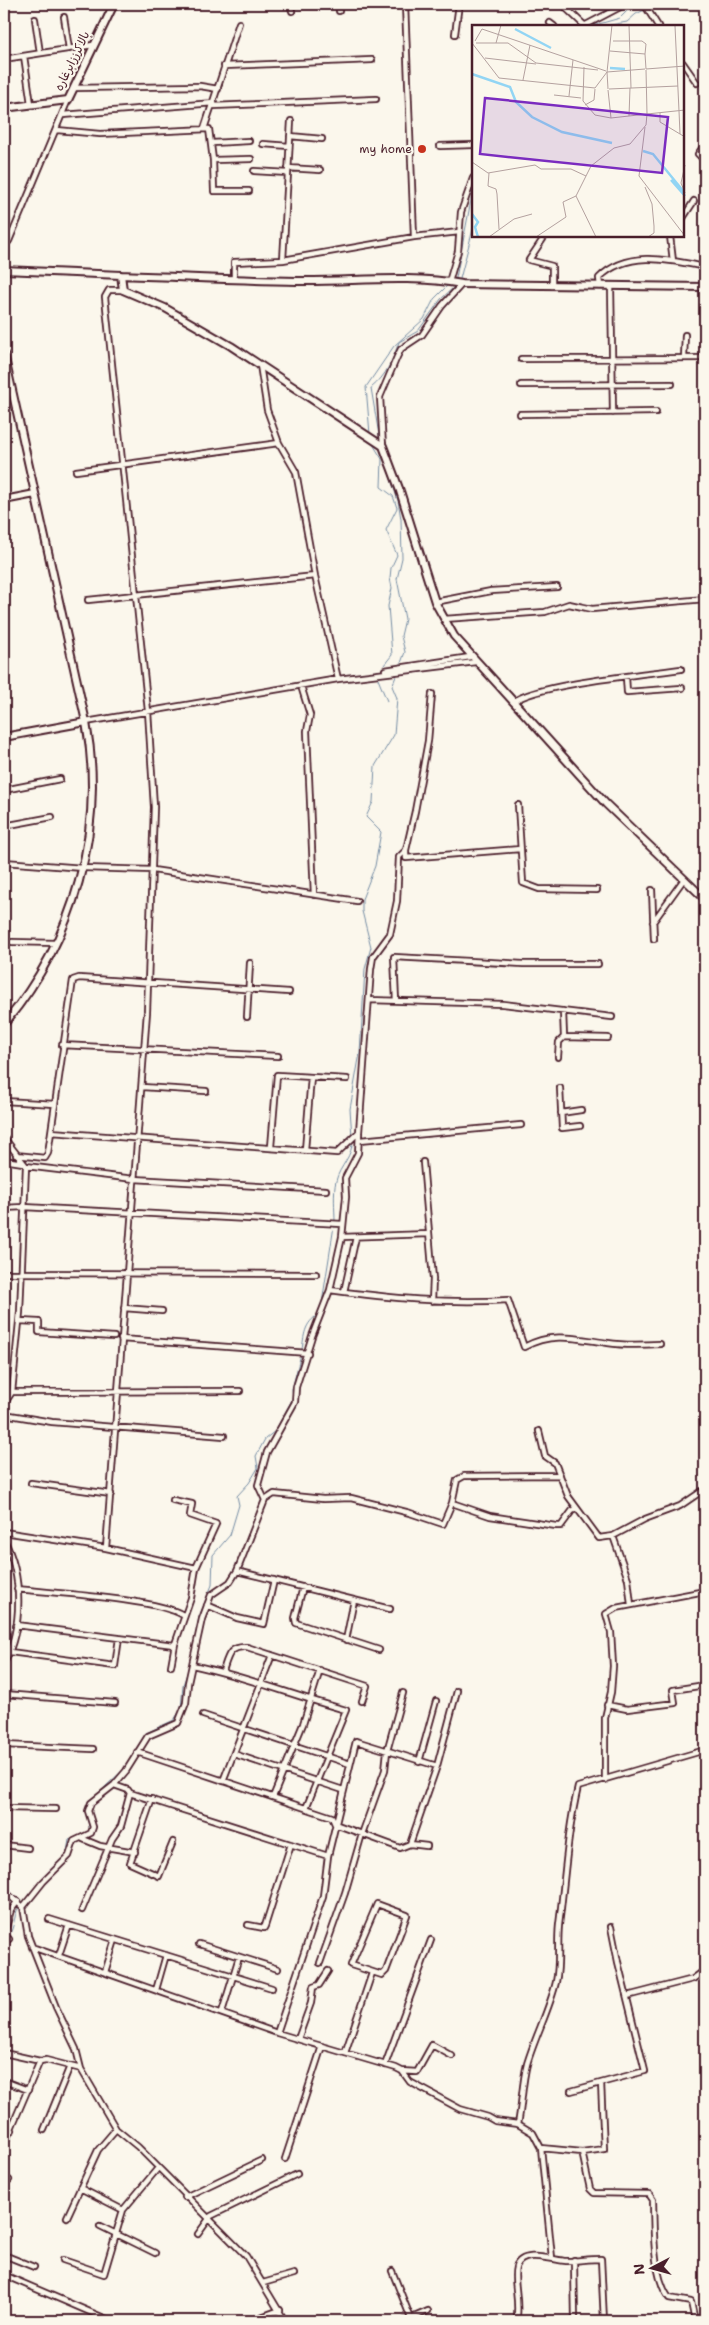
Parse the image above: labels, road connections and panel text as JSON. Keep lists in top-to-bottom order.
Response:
{
  "streets": {
    "main road": ["بالاکرززابرغاره"]
  },
  "places": ["my home"],
  "north": "left"
}
